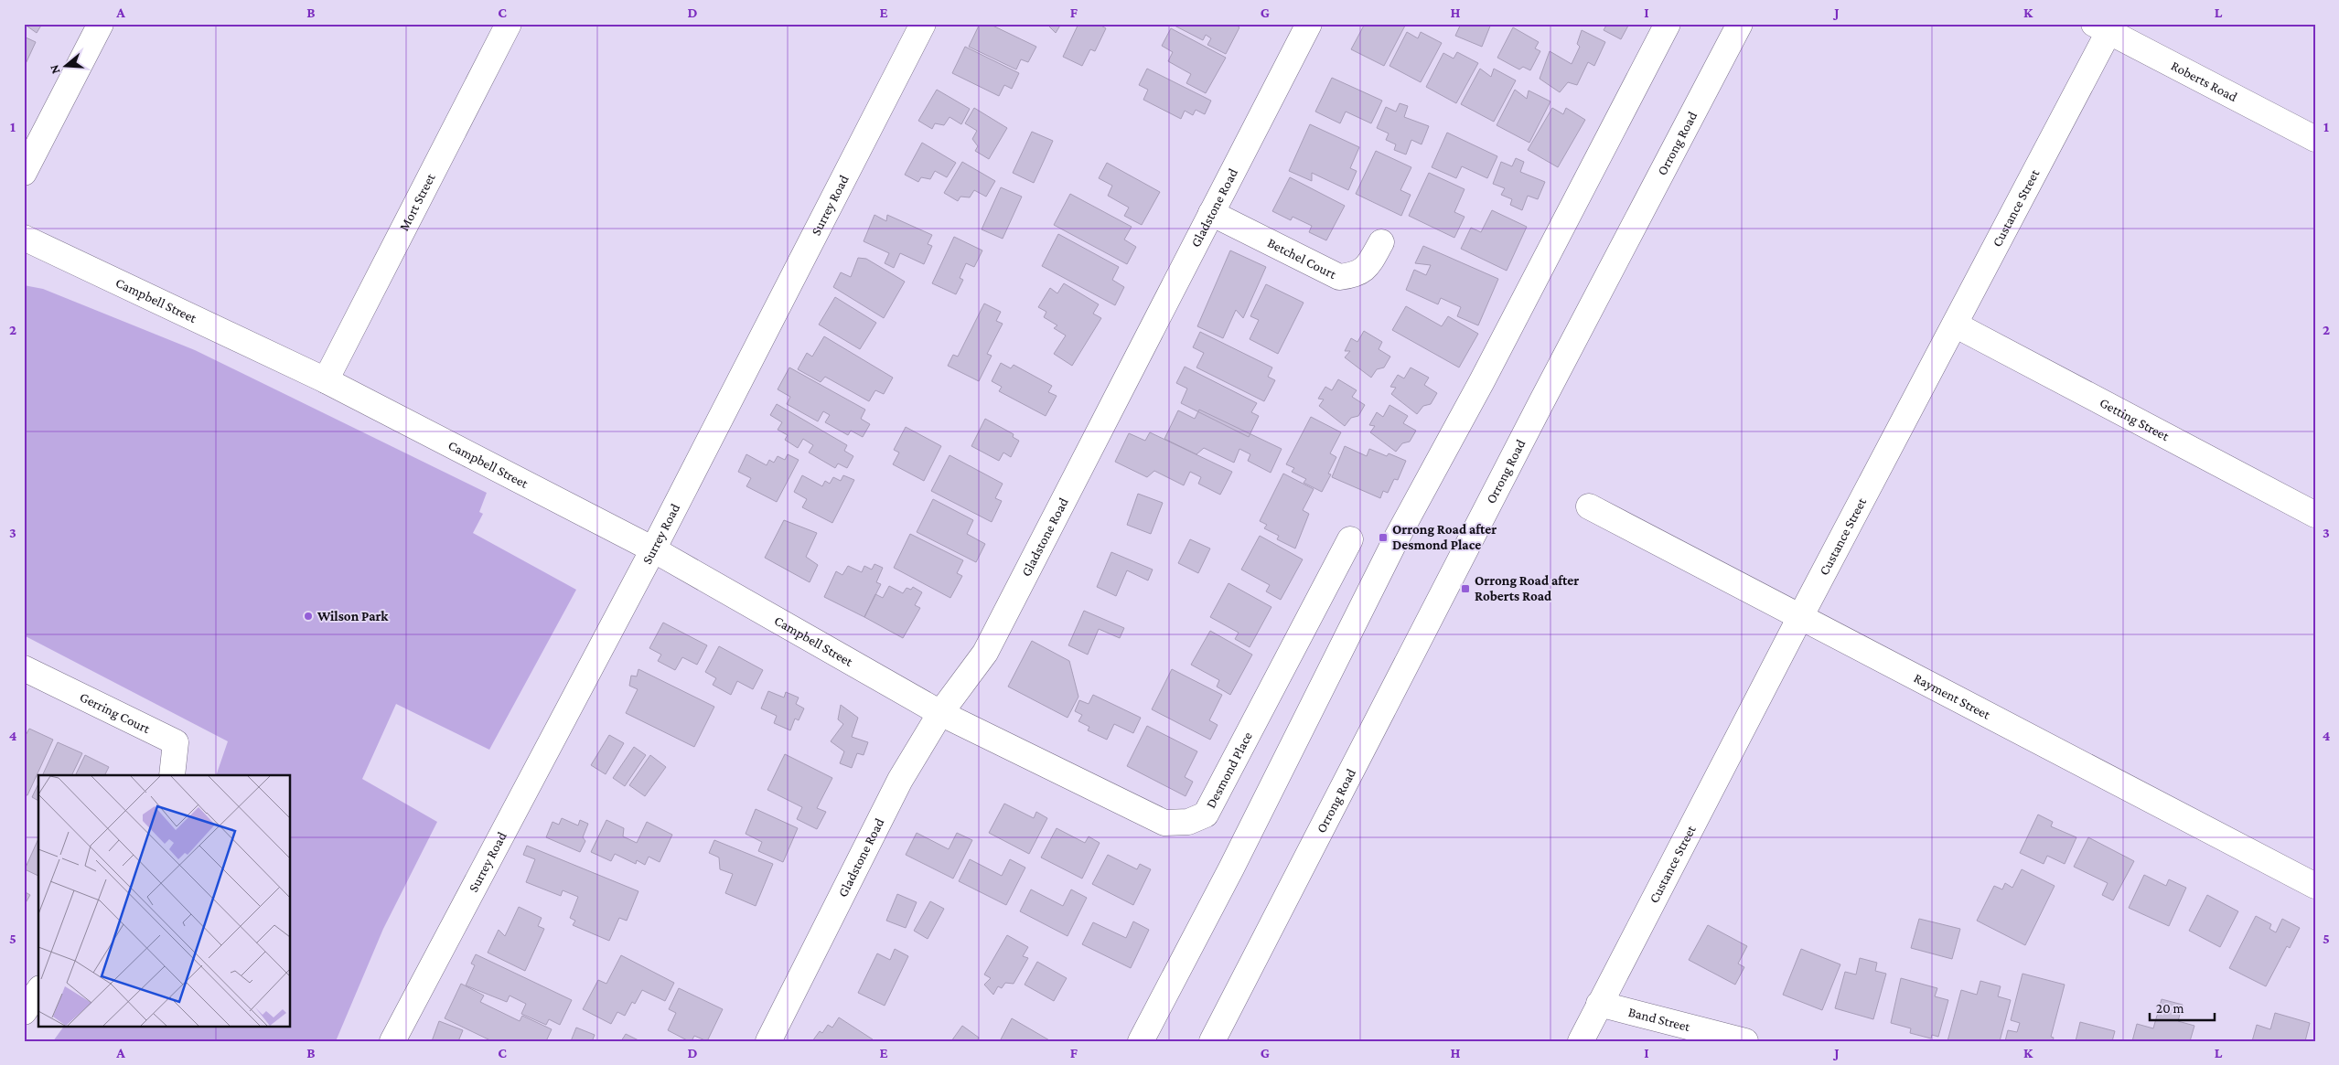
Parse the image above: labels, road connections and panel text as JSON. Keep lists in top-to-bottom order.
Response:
{
  "streets": {
    "main road": [
      "Roberts Road",
      "Orrong Road",
      "Mort Street",
      "Surrey Road",
      "Gladstone Road",
      "Custance Street",
      "Betchel Court",
      "Campbell Street",
      "Getting Street",
      "Rayment Street",
      "Gerring Court",
      "Desmond Place",
      "Band Street"
    ]
  },
  "crossings": [
    ["Roberts Road", "Custance Street"],
    ["Mort Street", "Campbell Street"],
    ["Surrey Road", "Campbell Street"],
    ["Gladstone Road", "Betchel Court"],
    ["Gladstone Road", "Campbell Street"],
    ["Gladstone Road", "Desmond Place"],
    ["Custance Street", "Getting Street"],
    ["Custance Street", "Rayment Street"],
    ["Custance Street", "Band Street"],
    ["Campbell Street", "Desmond Place"]
  ],
  "places": {
    "transit": ["Orrong Road after Desmond Place", "Orrong Road after Roberts Road"],
    "other": ["Wilson Park"]
  },
  "scale_bar": "20 m",
  "north": "left",
  "grid": {
    "columns": [
      "A",
      "B",
      "C",
      "D",
      "E",
      "F",
      "G",
      "H",
      "I",
      "J",
      "K",
      "L"
    ],
    "rows": [
      "1",
      "2",
      "3",
      "4",
      "5"
    ]
  }
}
